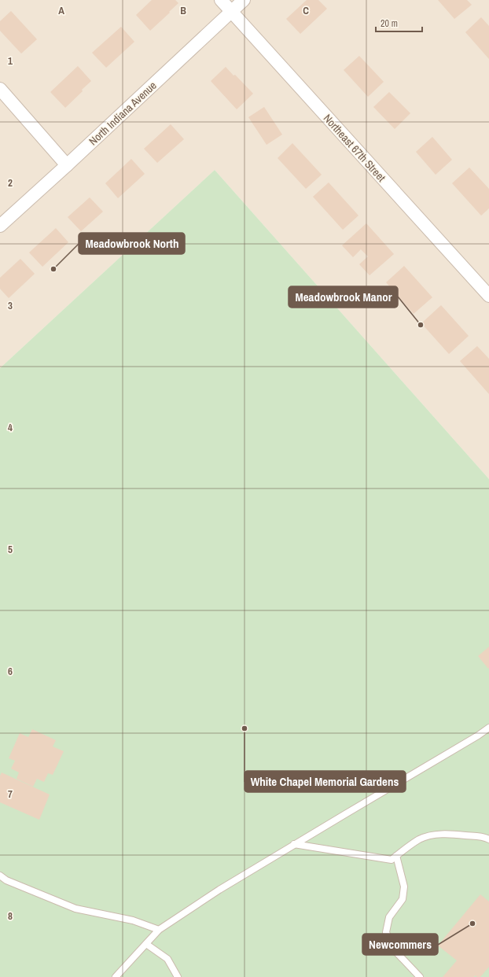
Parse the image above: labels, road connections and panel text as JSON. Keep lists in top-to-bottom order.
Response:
{
  "streets": {
    "street": ["North Indiana Avenue", "Northeast 67th Street"]
  },
  "crossings": [
    ["North Indiana Avenue", "Northeast 67th Street"]
  ],
  "places": [
    "Meadowbrook North",
    "Meadowbrook Manor",
    "White Chapel Memorial Gardens",
    "Newcommers"
  ],
  "scale_bar": "20 m",
  "grid": {
    "columns": ["A", "B", "C"],
    "rows": [
      "1",
      "2",
      "3",
      "4",
      "5",
      "6",
      "7",
      "8"
    ]
  }
}
